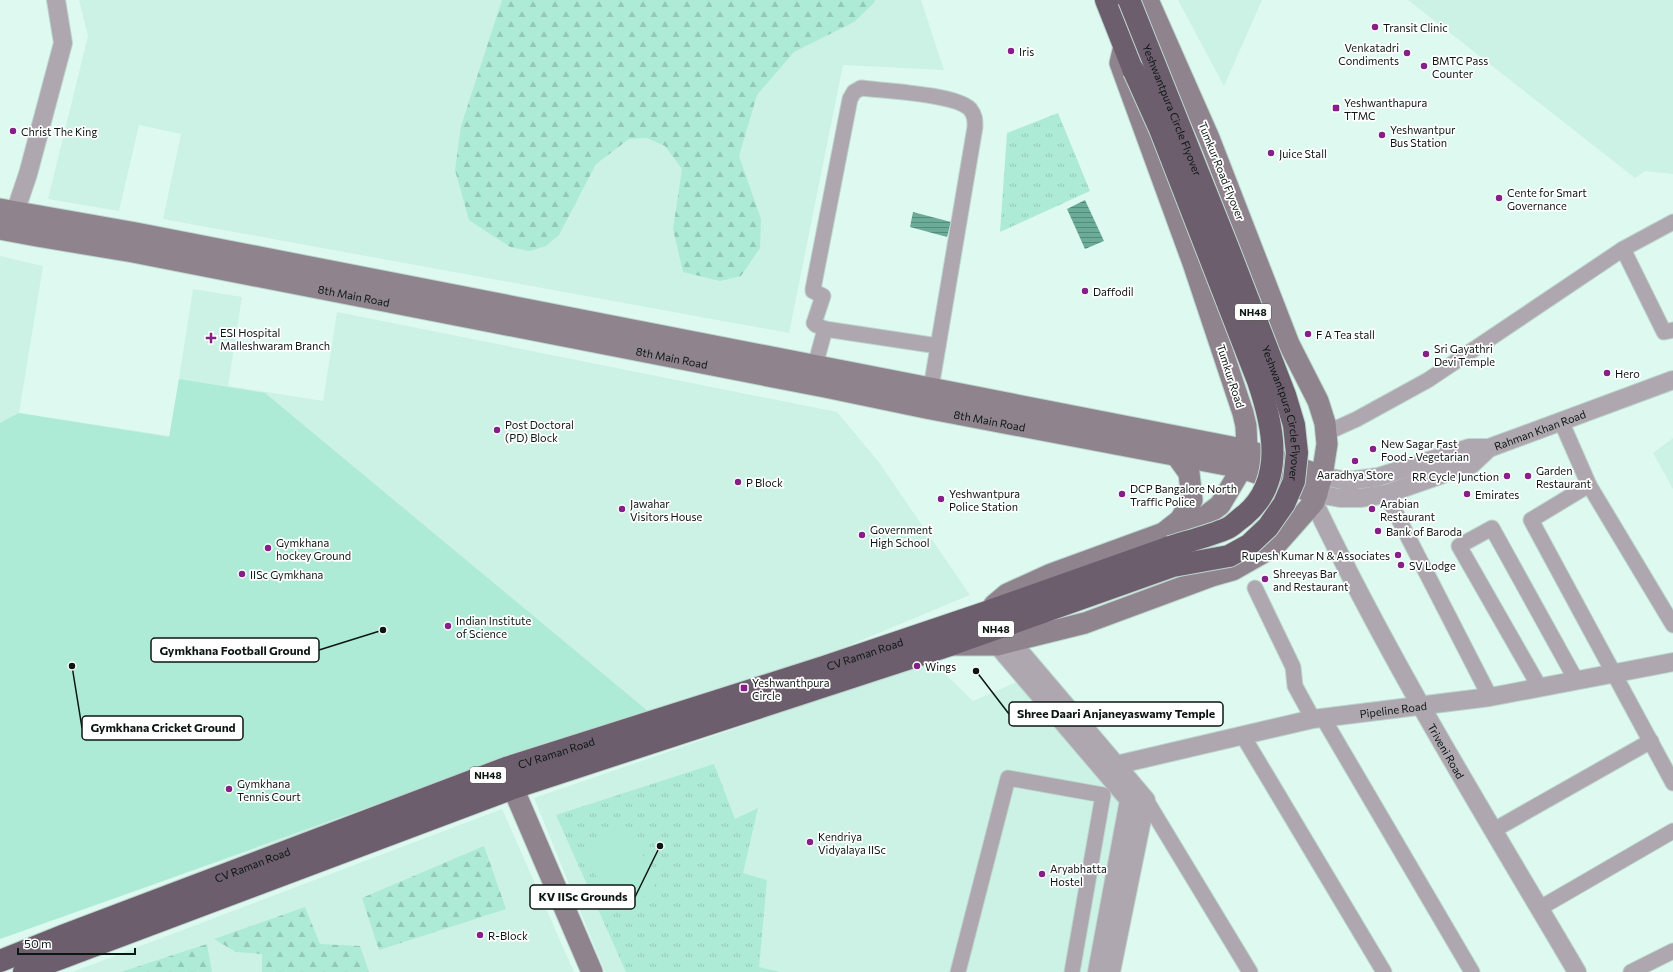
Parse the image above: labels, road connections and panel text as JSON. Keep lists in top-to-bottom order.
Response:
{
  "streets": {
    "highway": ["Yeshwantpura Circle Flyover", "NH48", "CV Raman Road"],
    "main road": ["Tumkur Road Flyover", "8th Main Road", "Tumkur Road"],
    "street": ["Rahman Khan Road", "Pipeline Road", "Triveni Road"]
  },
  "crossings": [
    ["Yeshwantpura Circle Flyover", "NH48"],
    ["Yeshwantpura Circle Flyover", "Tumkur Road"],
    ["Yeshwantpura Circle Flyover", "CV Raman Road"],
    ["8th Main Road", "Tumkur Road"],
    ["8th Main Road", "Rahman Khan Road"],
    ["8th Main Road", "Triveni Road"],
    ["NH48", "Tumkur Road"],
    ["Pipeline Road", "Triveni Road"]
  ],
  "places": {
    "other": [
      "Transit Clinic",
      "Iris",
      "Venkatadri Condiments",
      "BMTC Pass Counter",
      "Christ The King",
      "Yeshwantpur Bus Station",
      "Juice Stall",
      "Cente for Smart Governance",
      "Daffodil",
      "F A Tea stall",
      "Sri Gayathri Devi Temple",
      "Hero",
      "Post Doctoral (PD) Block",
      "New Sagar Fast Food - Vegetarian",
      "Aaradhya Store",
      "RR Cycle Junction",
      "Garden Restaurant",
      "P Block",
      "DCP Bangalore North Traffic Police",
      "Emirates",
      "Yeshwantpura Police Station",
      "Jawahar Visitors House",
      "Arabian Restaurant",
      "Bank of Baroda",
      "Government High School",
      "Gymkhana hockey Ground",
      "Rupesh Kumar N & Associates",
      "SV Lodge",
      "IISc Gymkhana",
      "Shreeyas Bar and Restaurant",
      "Indian Institute of Science",
      "Gymkhana Football Ground",
      "Gymkhana Cricket Ground",
      "Wings",
      "Shree Daari Anjaneyaswamy Temple",
      "Gymkhana Tennis Court",
      "Kendriya Vidyalaya IISc",
      "KV IISc Grounds",
      "Aryabhatta Hostel",
      "R-Block"
    ],
    "transit": ["Yeshwanthapura TTMC", "Yeshwanthpura Circle"],
    "health": ["ESI Hospital Malleshwaram Branch"]
  },
  "scale_bar": "50 m"
}
